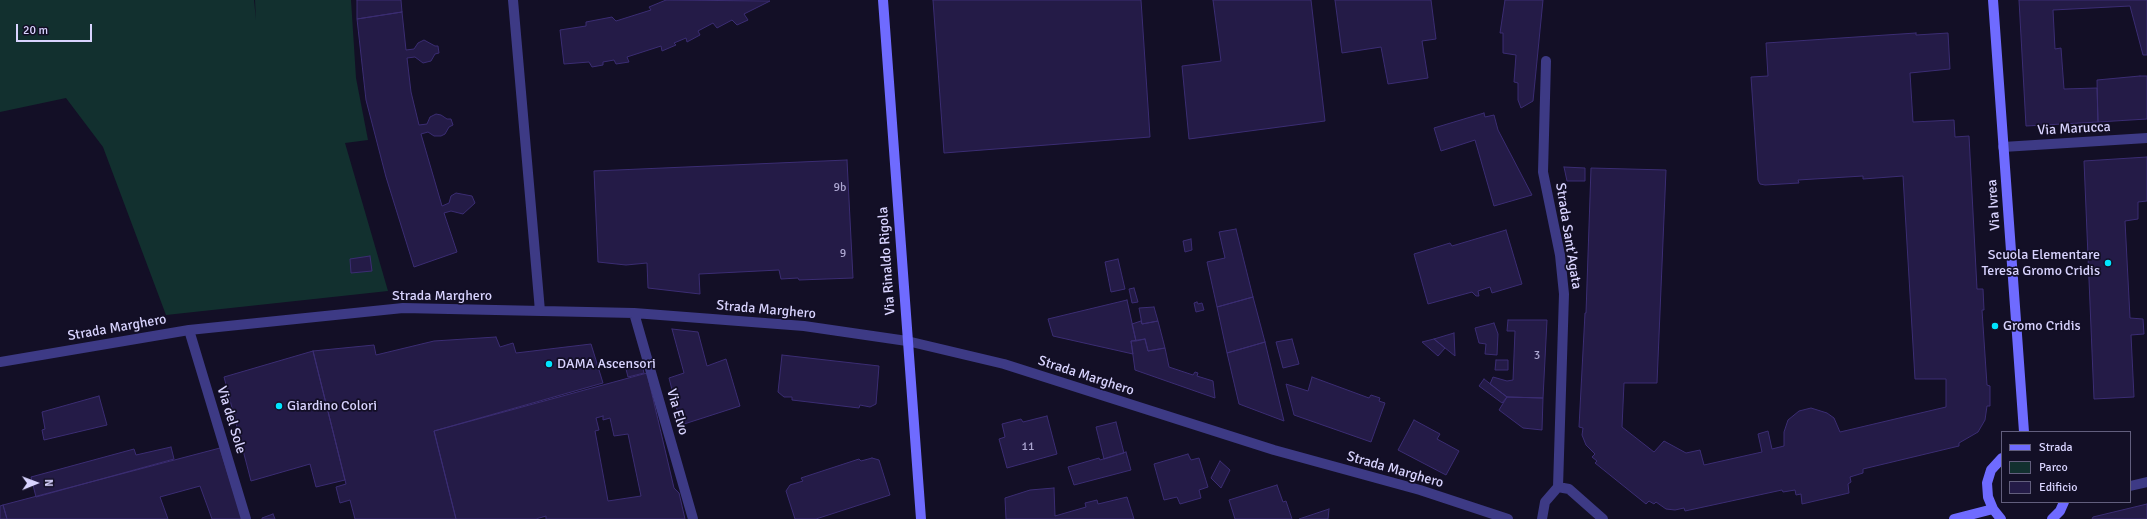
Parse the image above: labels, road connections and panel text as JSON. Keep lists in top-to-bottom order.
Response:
{
  "streets": {
    "street": [
      "Via Marucca",
      "Via Ivrea",
      "Strada Sant'Agata",
      "Via Rinaldo Rigola",
      "Strada Marghero",
      "Via Elvo",
      "Via del Sole"
    ]
  },
  "crossings": [
    ["Via Marucca", "Via Ivrea"],
    ["Via Rinaldo Rigola", "Strada Marghero"],
    ["Strada Marghero", "Via Elvo"],
    ["Strada Marghero", "Via del Sole"]
  ],
  "places": [
    "Scuola Elementare Teresa Gromo Cridis",
    "Gromo Cridis",
    "DAMA Ascensori",
    "Giardino Colori"
  ],
  "house_numbers": [
    "9b",
    "9",
    "3",
    "11"
  ],
  "legend": ["Strada", "Parco", "Edificio"],
  "scale_bar": "20 m",
  "north": "right"
}
